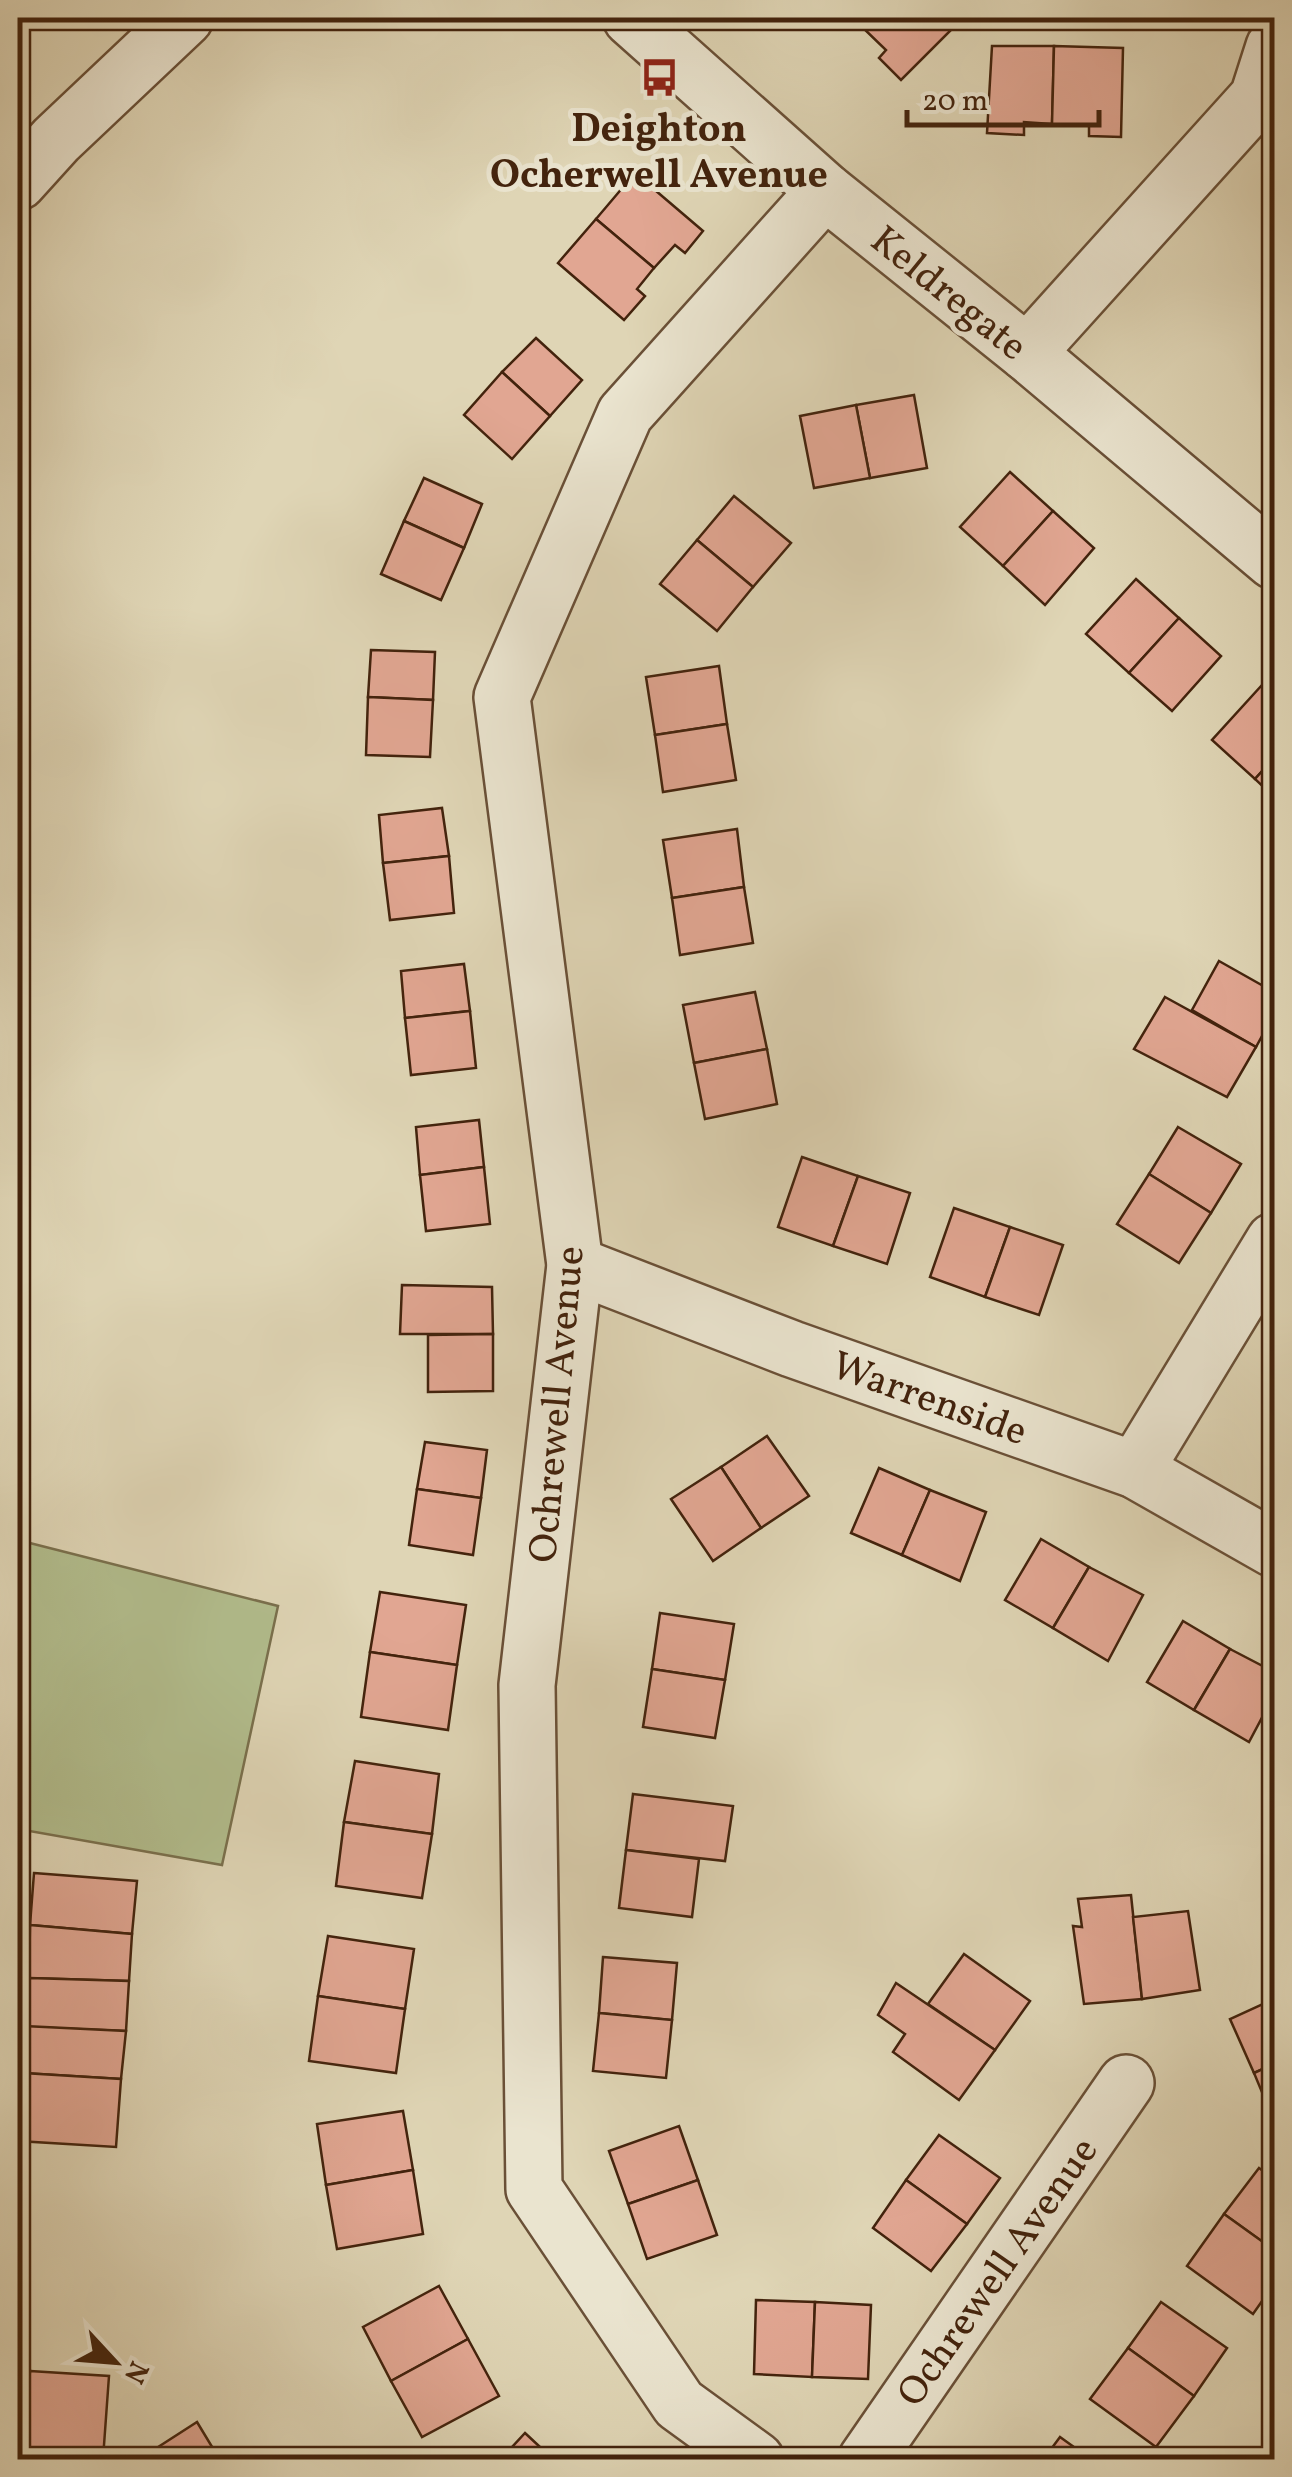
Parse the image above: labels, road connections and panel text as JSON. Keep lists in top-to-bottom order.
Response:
{
  "streets": {
    "street": ["Keldregate", "Warrenside", "Ochrewell Avenue"]
  },
  "crossings": [
    ["Keldregate", "Ochrewell Avenue"],
    ["Warrenside", "Ochrewell Avenue"]
  ],
  "places": {
    "bus stop": ["Deighton Ocherwell Avenue"]
  },
  "scale_bar": "20 m",
  "north": "bottom right"
}
